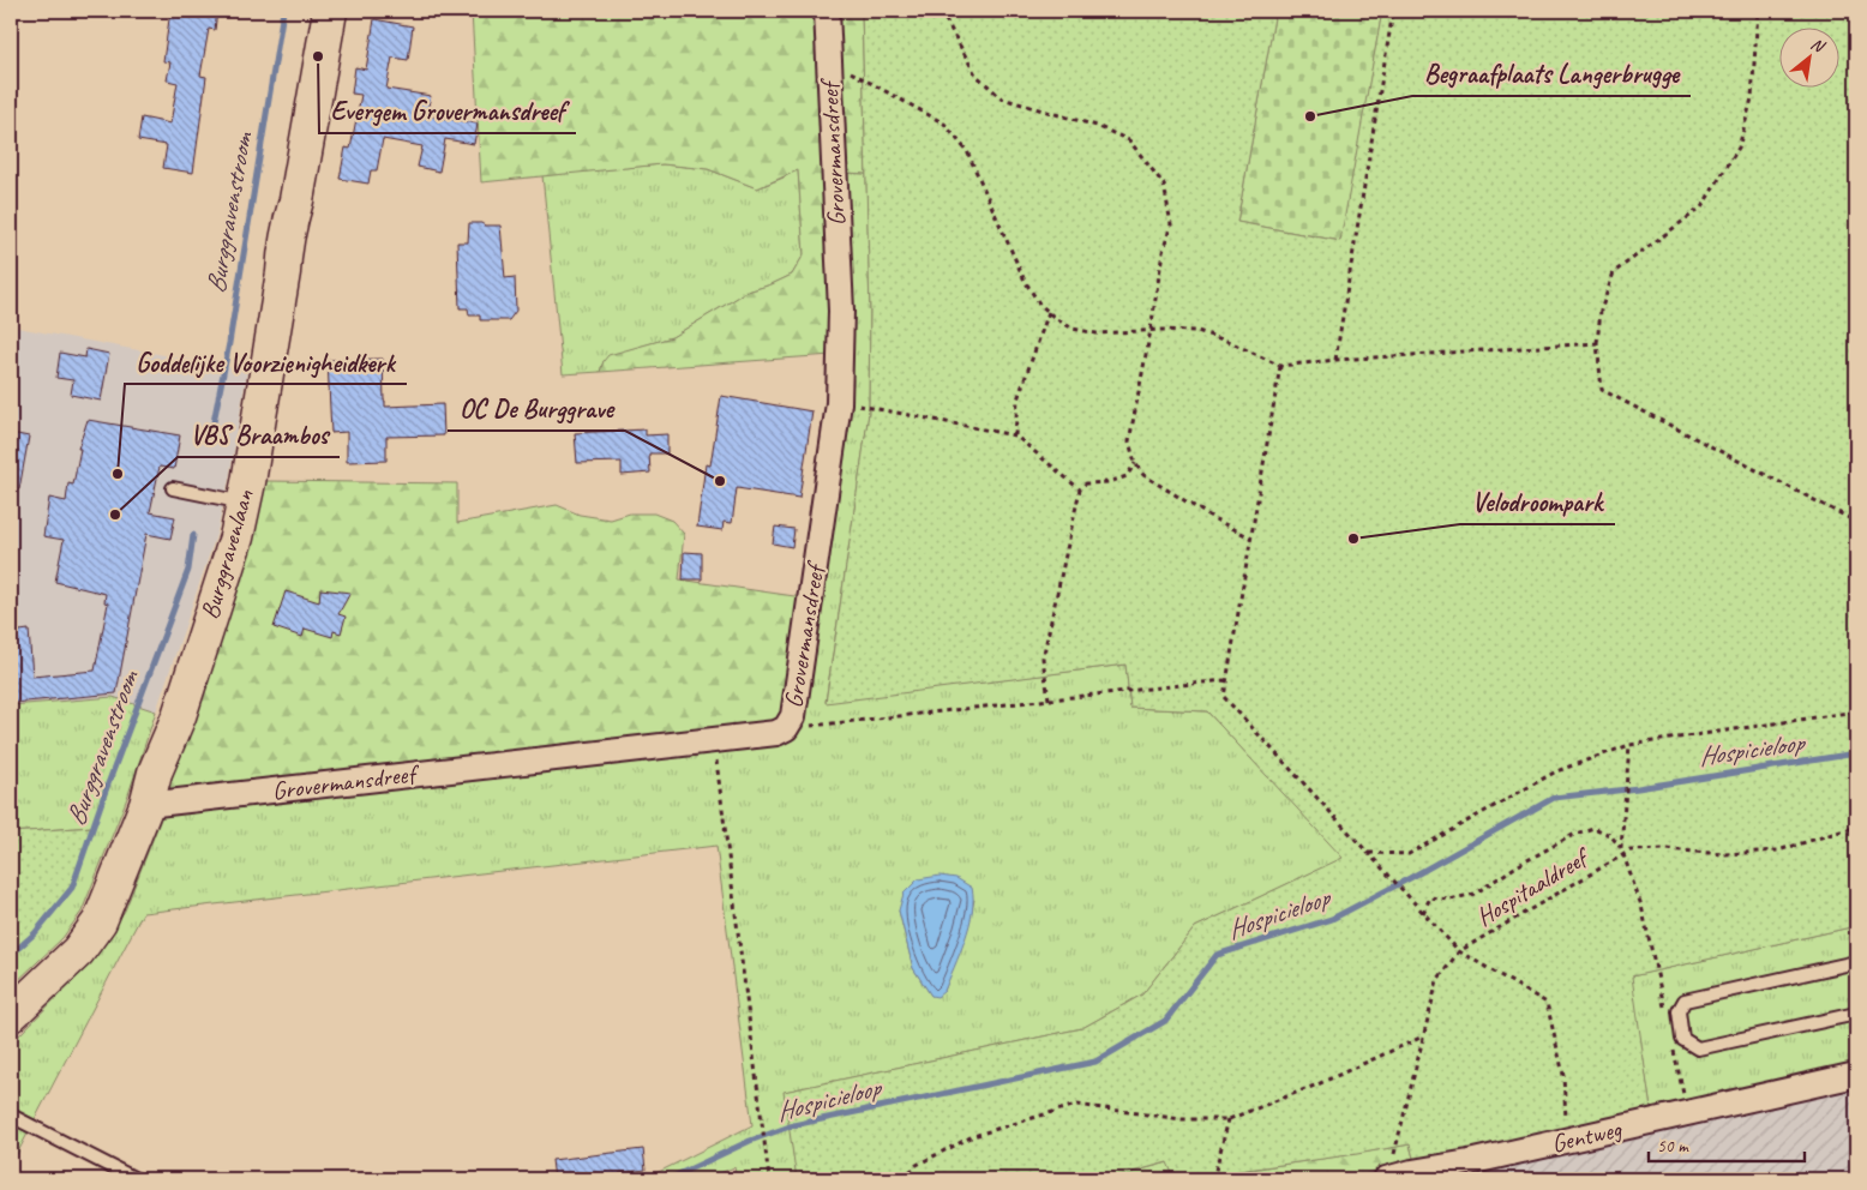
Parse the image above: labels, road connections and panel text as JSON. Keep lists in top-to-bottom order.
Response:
{
  "streets": {
    "main road": ["Burggravenlaan"],
    "street": ["Grovermansdreef", "Gentweg"],
    "path": ["Hospitaaldreef"]
  },
  "crossings": [
    ["Grovermansdreef", "Burggravenlaan"],
    ["Hospitaaldreef", "Gentweg"]
  ],
  "water": ["Burggravenstroom", "Hospicieloop"],
  "places": [
    "Evergem Grovermansdreef",
    "Begraafplaats Langerbrugge",
    "Goddelijke Voorzienigheidkerk",
    "OC De Burggrave",
    "VBS Braambos",
    "Velodroompark"
  ],
  "scale_bar": "50 m",
  "north": "top right"
}
